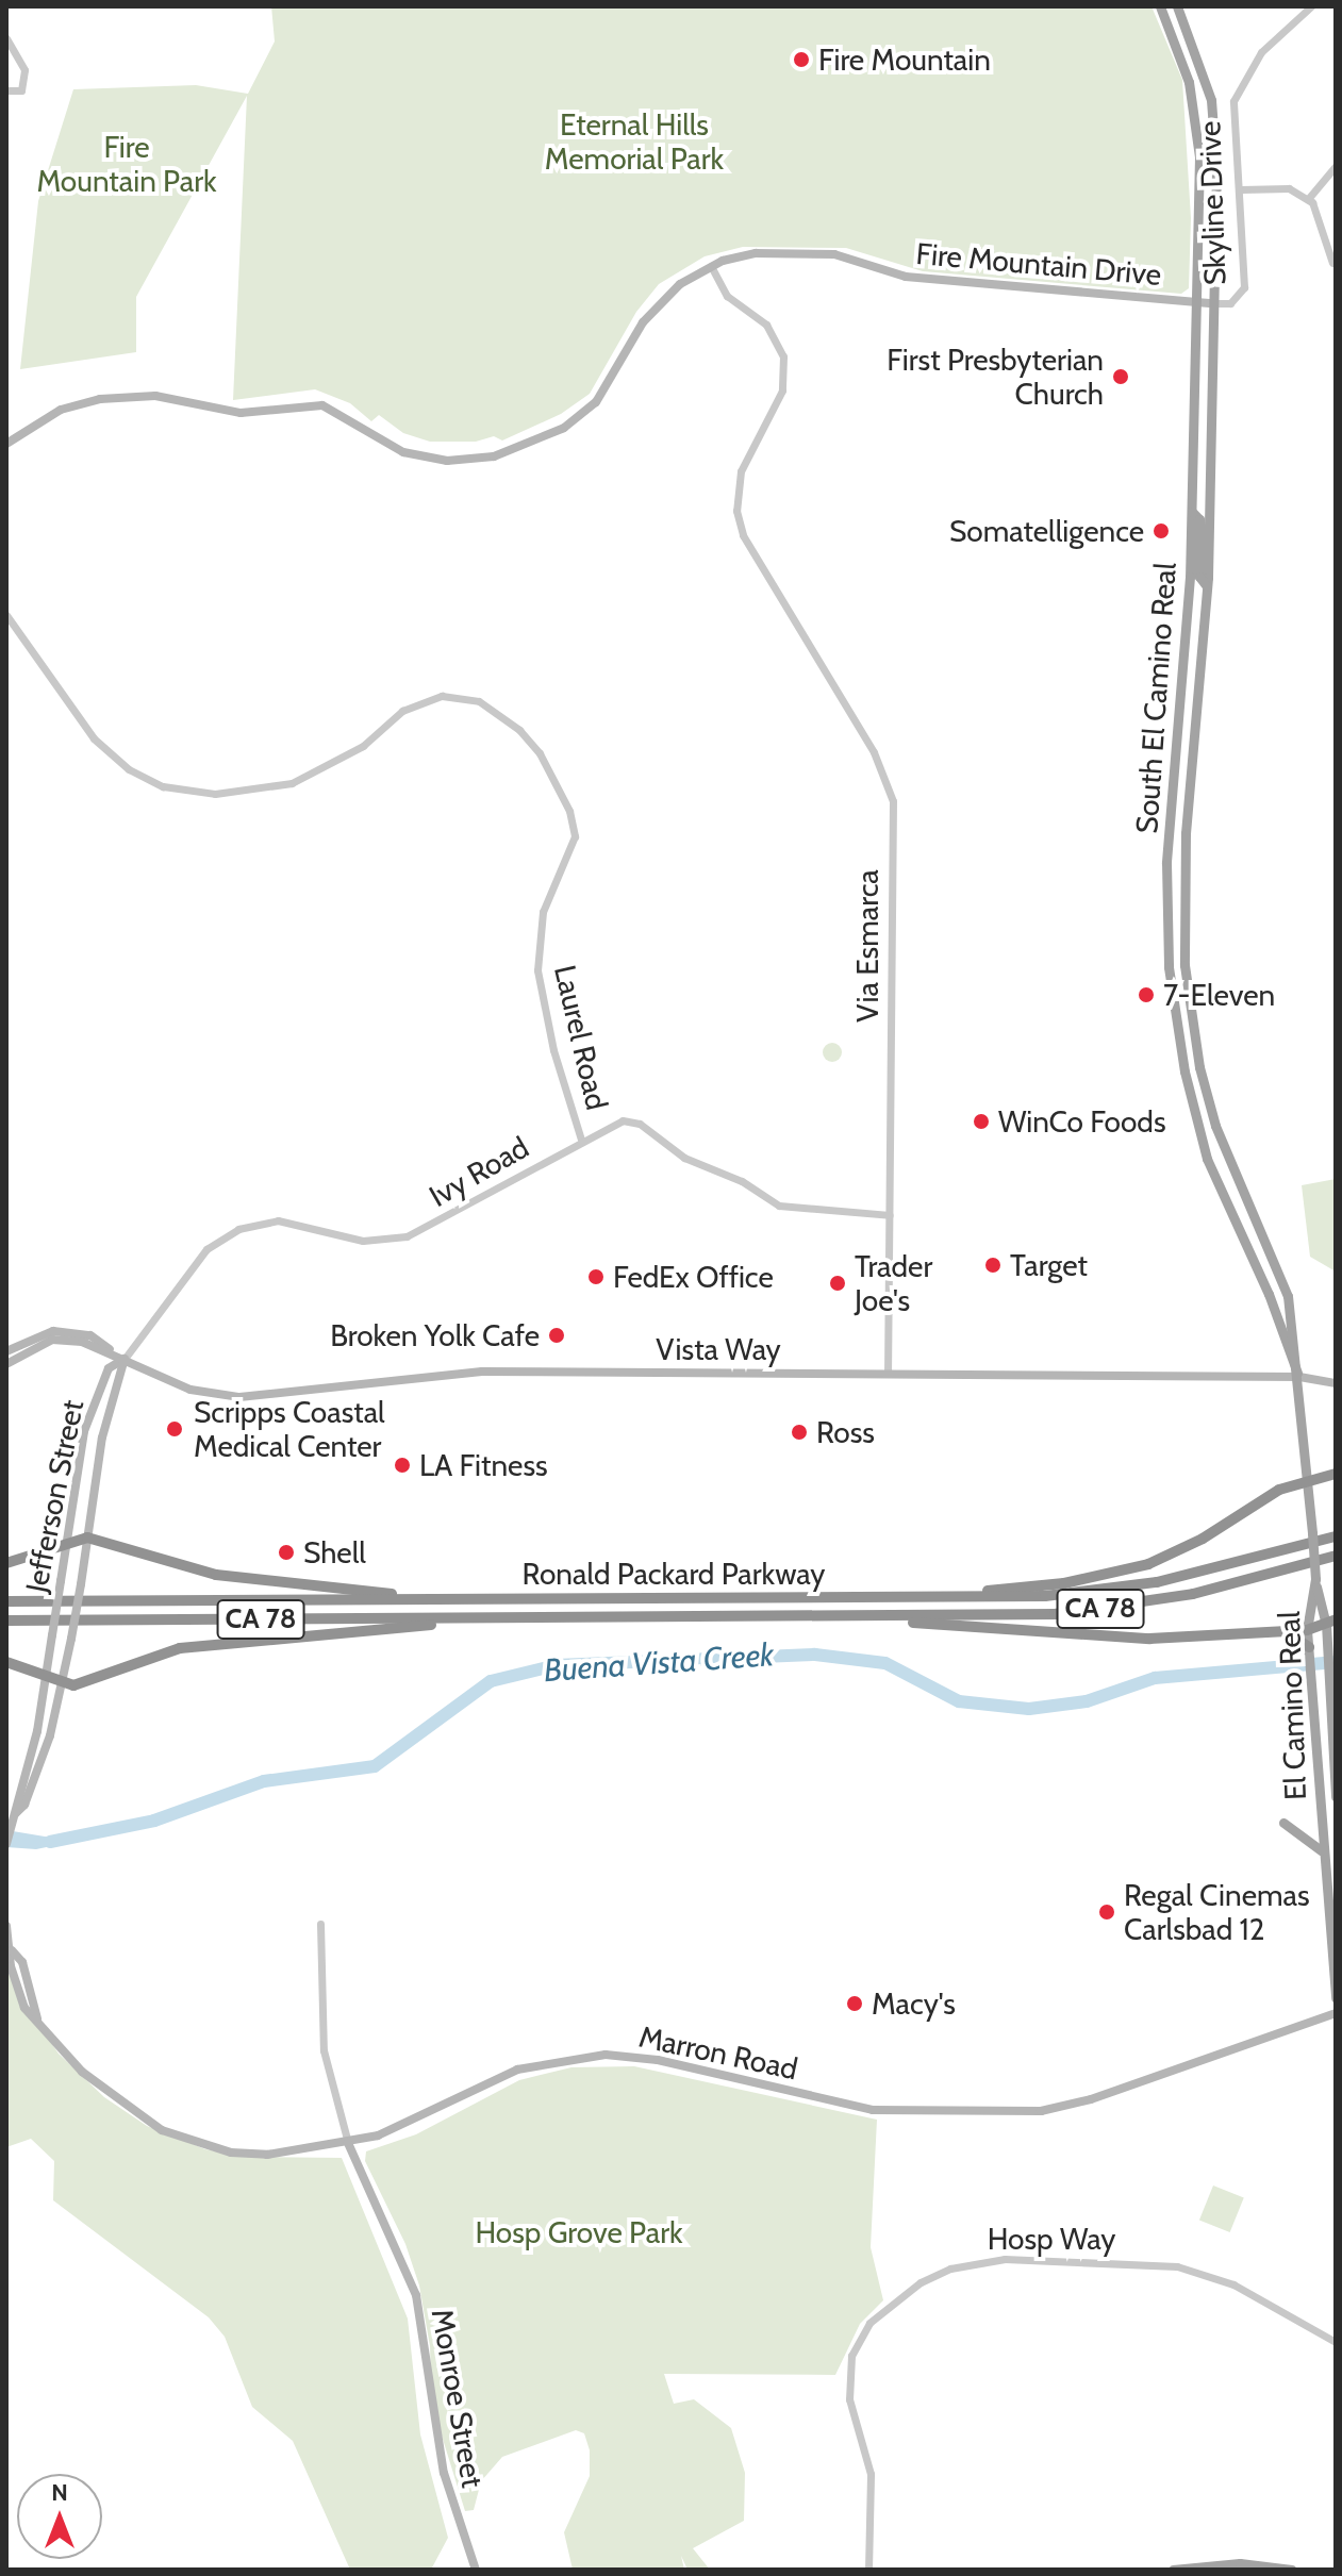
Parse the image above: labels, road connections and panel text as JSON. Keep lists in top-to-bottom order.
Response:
{
  "streets": {
    "highway": ["Ronald Packard Parkway", "CA 78"],
    "main road": [
      "Fire Mountain Drive",
      "South El Camino Real",
      "Vista Way",
      "Jefferson Street",
      "El Camino Real",
      "Marron Road",
      "Monroe Street"
    ],
    "street": [
      "Skyline Drive",
      "Via Esmarca",
      "Laurel Road",
      "Ivy Road",
      "Hosp Way"
    ]
  },
  "crossings": [
    ["Skyline Drive", "Fire Mountain Drive"],
    ["Skyline Drive", "South El Camino Real"],
    ["Fire Mountain Drive", "South El Camino Real"],
    ["Fire Mountain Drive", "Via Esmarca"],
    ["South El Camino Real", "Vista Way"],
    ["South El Camino Real", "El Camino Real"],
    ["Via Esmarca", "Ivy Road"],
    ["Via Esmarca", "Vista Way"],
    ["Laurel Road", "Ivy Road"],
    ["Ivy Road", "Vista Way"],
    ["Ivy Road", "Jefferson Street"],
    ["Vista Way", "Jefferson Street"],
    ["Marron Road", "Monroe Street"]
  ],
  "water": ["Buena Vista Creek"],
  "parks": ["Eternal Hills Memorial Park", "Fire Mountain Park", "Hosp Grove Park"],
  "places": [
    "Fire Mountain",
    "First Presbyterian Church",
    "Somatelligence",
    "7-Eleven",
    "WinCo Foods",
    "Target",
    "FedEx Office",
    "Trader Joe's",
    "Broken Yolk Cafe",
    "Scripps Coastal Medical Center",
    "Ross",
    "LA Fitness",
    "Shell",
    "Regal Cinemas Carlsbad 12",
    "Macy's"
  ],
  "north": "top"
}
